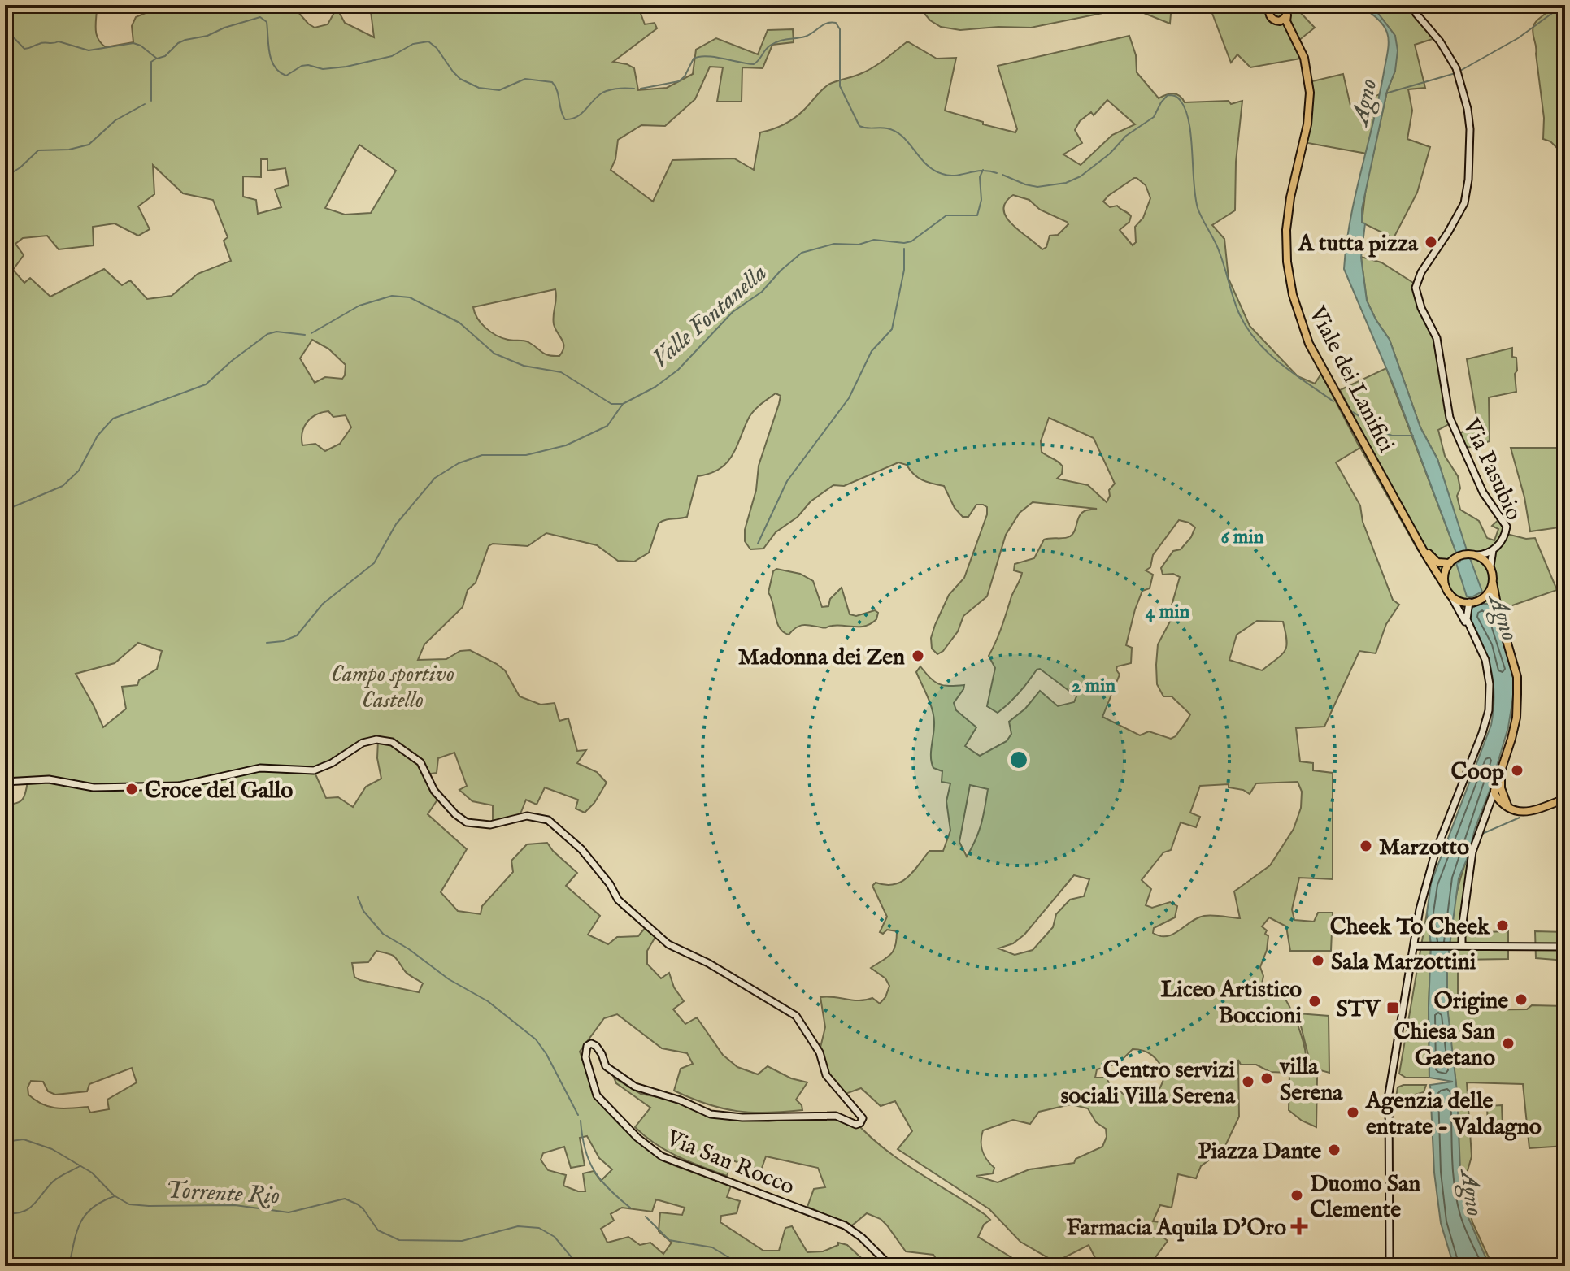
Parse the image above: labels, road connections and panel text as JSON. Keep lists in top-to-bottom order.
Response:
{
  "streets": {
    "main road": ["Viale dei Lanifici"],
    "street": ["Via Pasubio", "Via San Rocco"]
  },
  "crossings": [
    ["Viale dei Lanifici", "Via Pasubio"]
  ],
  "water": ["Agno", "Valle Fontanella", "Torrente Rio"],
  "parks": ["Campo sportivo Castello"],
  "places": {
    "other": [
      "A tutta pizza",
      "Madonna dei Zen",
      "Coop",
      "Croce del Gallo",
      "Marzotto",
      "Cheek To Cheek",
      "Sala Marzottini",
      "Origine",
      "Liceo Artistico Boccioni",
      "Chiesa San Gaetano",
      "villa Serena",
      "Centro servizi sociali Villa Serena",
      "Agenzia delle entrate - Valdagno",
      "Piazza Dante",
      "Duomo San Clemente"
    ],
    "transit": ["STV"],
    "health": ["Farmacia Aquila D'Oro"]
  },
  "rings": ["6 min", "4 min", "2 min"]
}
